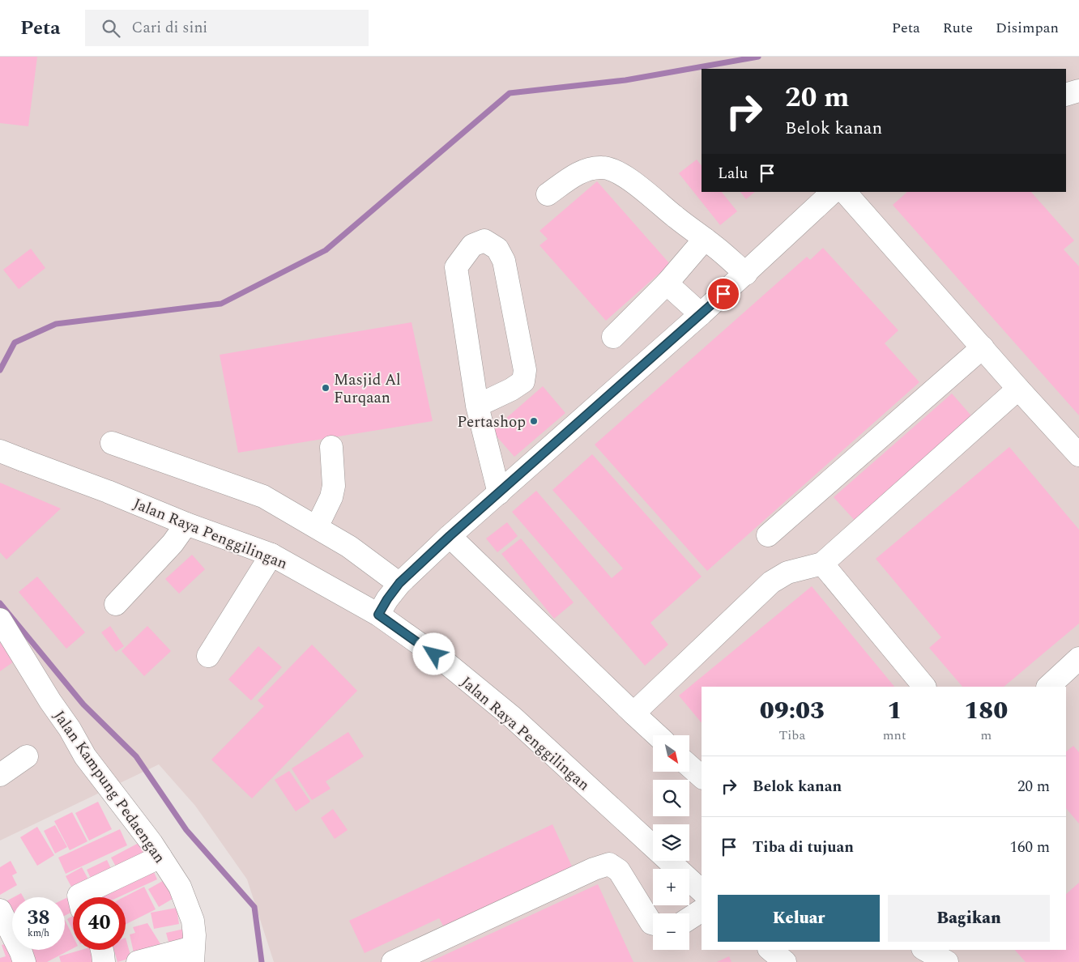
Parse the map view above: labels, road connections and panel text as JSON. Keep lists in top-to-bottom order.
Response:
{
  "streets": {
    "street": ["Jalan Raya Penggilingan", "Jalan Kampung Pedaengan"]
  },
  "places": ["Masjid Al Furqaan", "Pertashop"],
  "north": "bottom right",
  "page": {
    "header": "Peta",
    "search": "Cari di sini",
    "nav": ["Peta", "Rute", "Disimpan"],
    "turn": ["20 m", "Belok kanan"],
    "then": "Lalu",
    "eta": [
      "09:03",
      "Tiba",
      "1",
      "mnt",
      "180",
      "m"
    ],
    "map_buttons": ["+", "−"],
    "list": [
      {
        "name": "Belok kanan",
        "value": "20 m"
      },
      {
        "name": "Tiba di tujuan",
        "value": "160 m"
      }
    ],
    "buttons": ["Keluar", "Bagikan"],
    "speed": "38 km/h",
    "limit": "40"
  }
}
